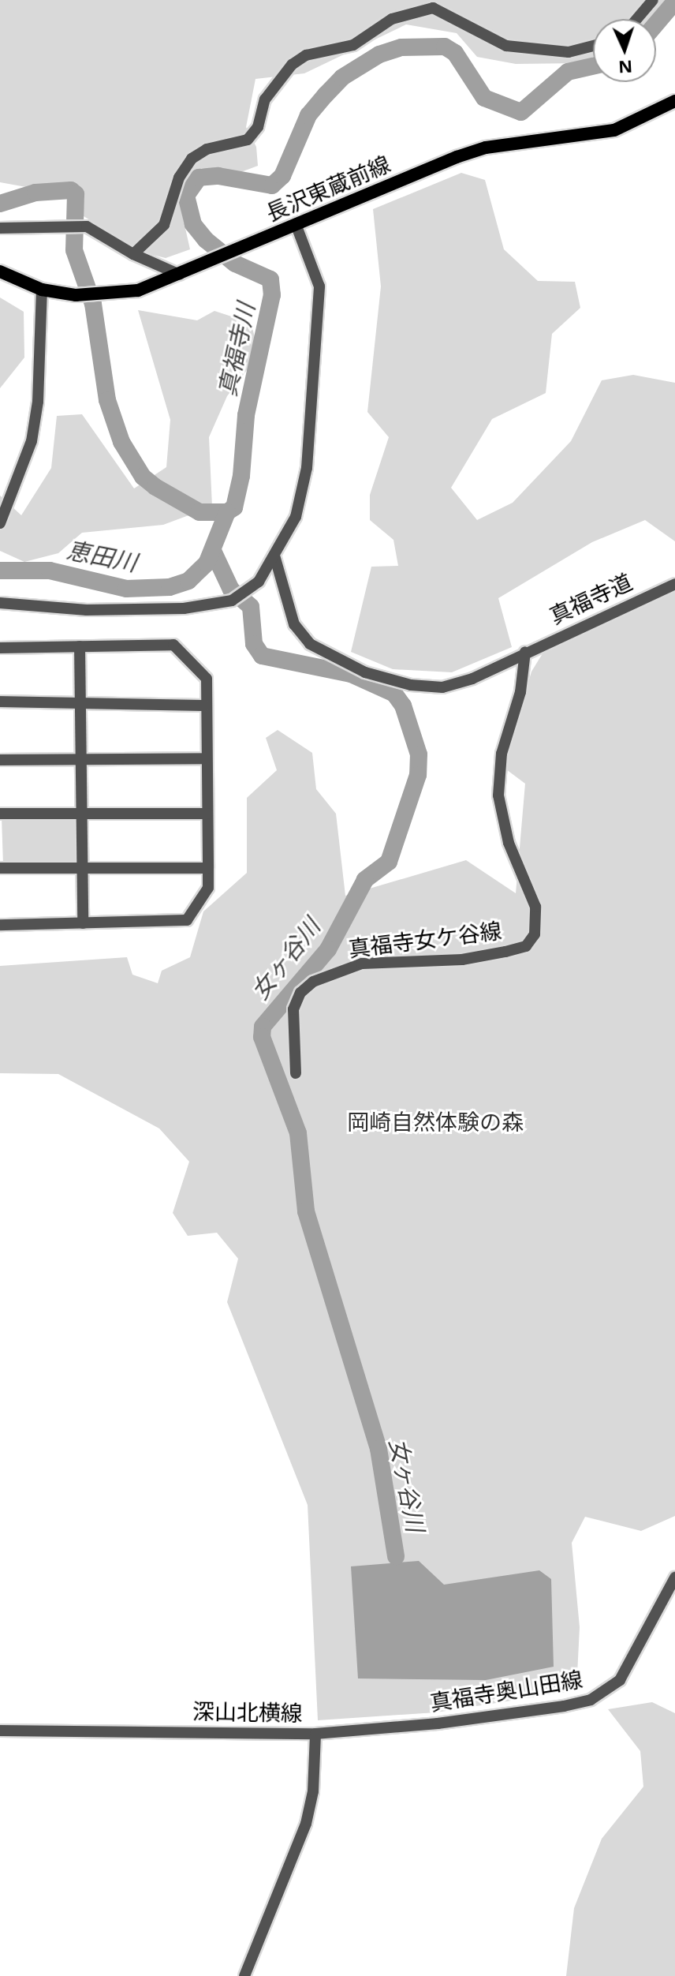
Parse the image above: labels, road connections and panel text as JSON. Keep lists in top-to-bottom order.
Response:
{
  "streets": {
    "main road": ["長沢東蔵前線"],
    "street": [
      "真福寺道",
      "真福寺女ケ谷線",
      "真福寺奥山田線",
      "深山北横線"
    ]
  },
  "crossings": [
    ["真福寺道", "真福寺女ケ谷線"],
    ["真福寺奥山田線", "深山北横線"]
  ],
  "water": ["真福寺川", "恵田川", "女ヶ谷川"],
  "parks": ["岡崎自然体験の森"],
  "north": "bottom"
}
